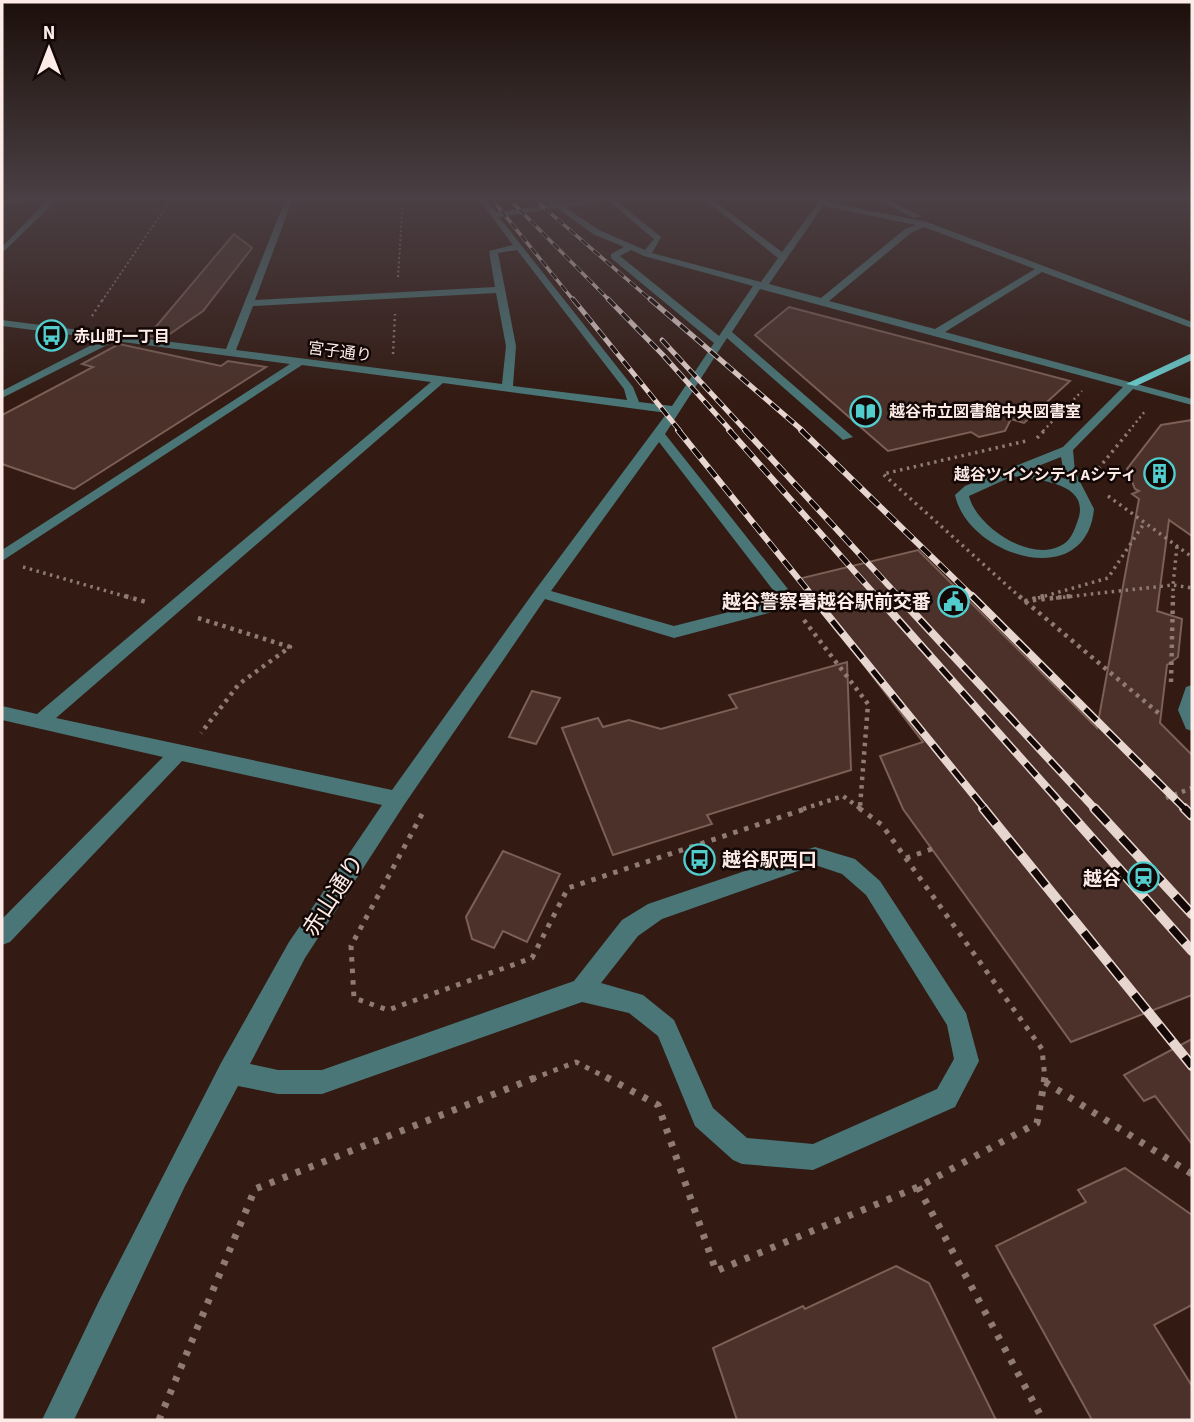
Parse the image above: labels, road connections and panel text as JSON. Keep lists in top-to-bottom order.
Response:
{
  "streets": {
    "street": ["宮子通り", "赤山通り"]
  },
  "crossings": [
    ["宮子通り", "赤山通り"]
  ],
  "places": {
    "bus stop": ["赤山町一丁目", "越谷駅西口"],
    "library": ["越谷市立図書館中央図書室"],
    "building": ["越谷ツインシティAシティ"],
    "public building": ["越谷警察署越谷駅前交番"],
    "station": ["越谷"]
  },
  "north": "top"
}
